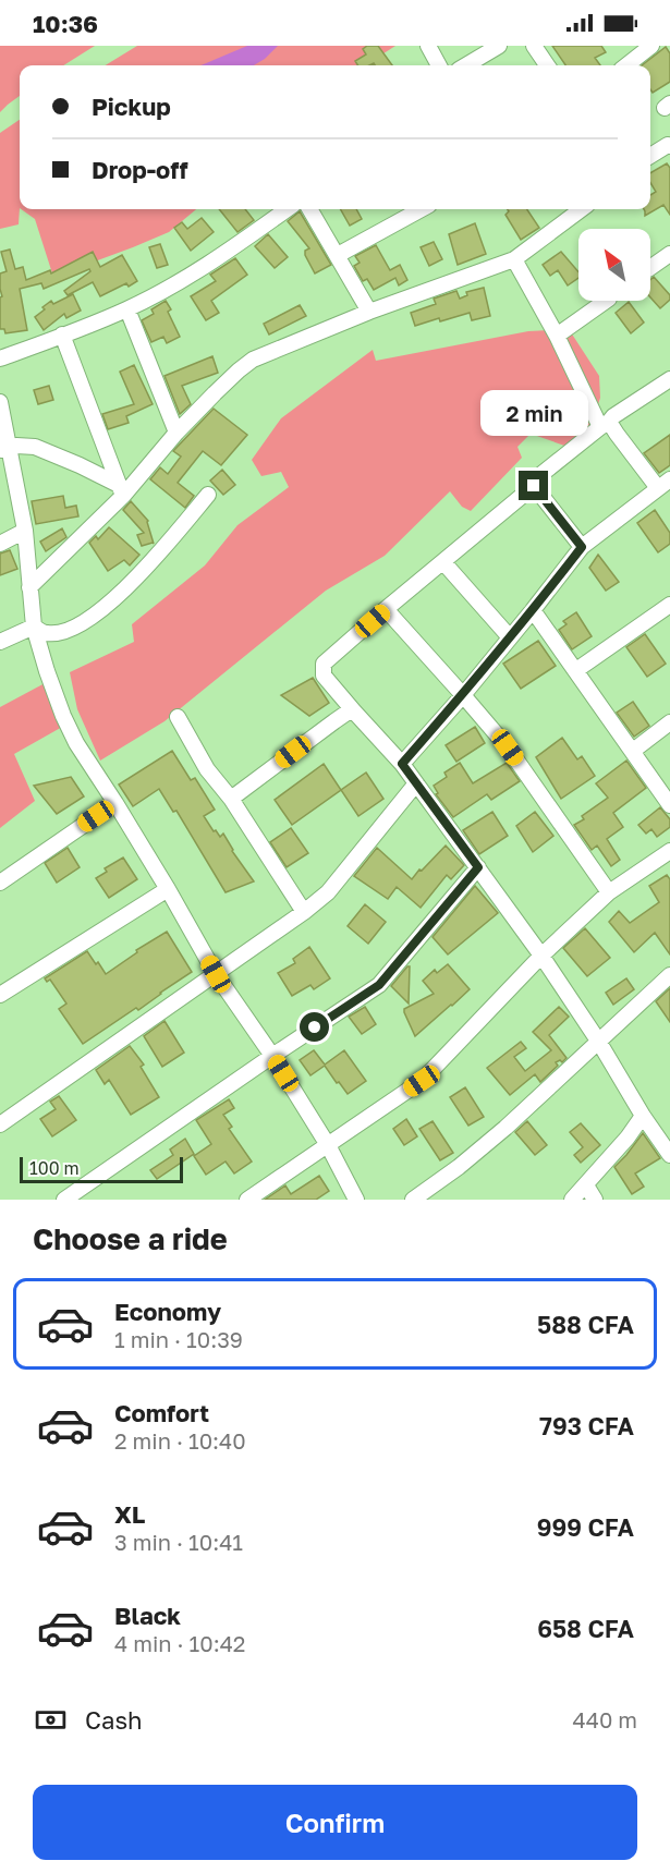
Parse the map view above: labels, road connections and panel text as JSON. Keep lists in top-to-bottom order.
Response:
{
  "scale_bar": "100 m",
  "north": "top left",
  "page": {
    "status": "10:36",
    "banner": ["Pickup", "Drop-off"],
    "bubble": "2 min",
    "scale": "100 m",
    "heading": "Choose a ride",
    "list": [
      {
        "name": "Economy",
        "note": "1 min · 10:39",
        "value": "588 CFA"
      },
      {
        "name": "Comfort",
        "note": "2 min · 10:40",
        "value": "793 CFA"
      },
      {
        "name": "XL",
        "note": "3 min · 10:41",
        "value": "999 CFA"
      },
      {
        "name": "Black",
        "note": "4 min · 10:42",
        "value": "658 CFA"
      }
    ],
    "pay": ["Cash", "440 m"],
    "buttons": "Confirm"
  }
}
